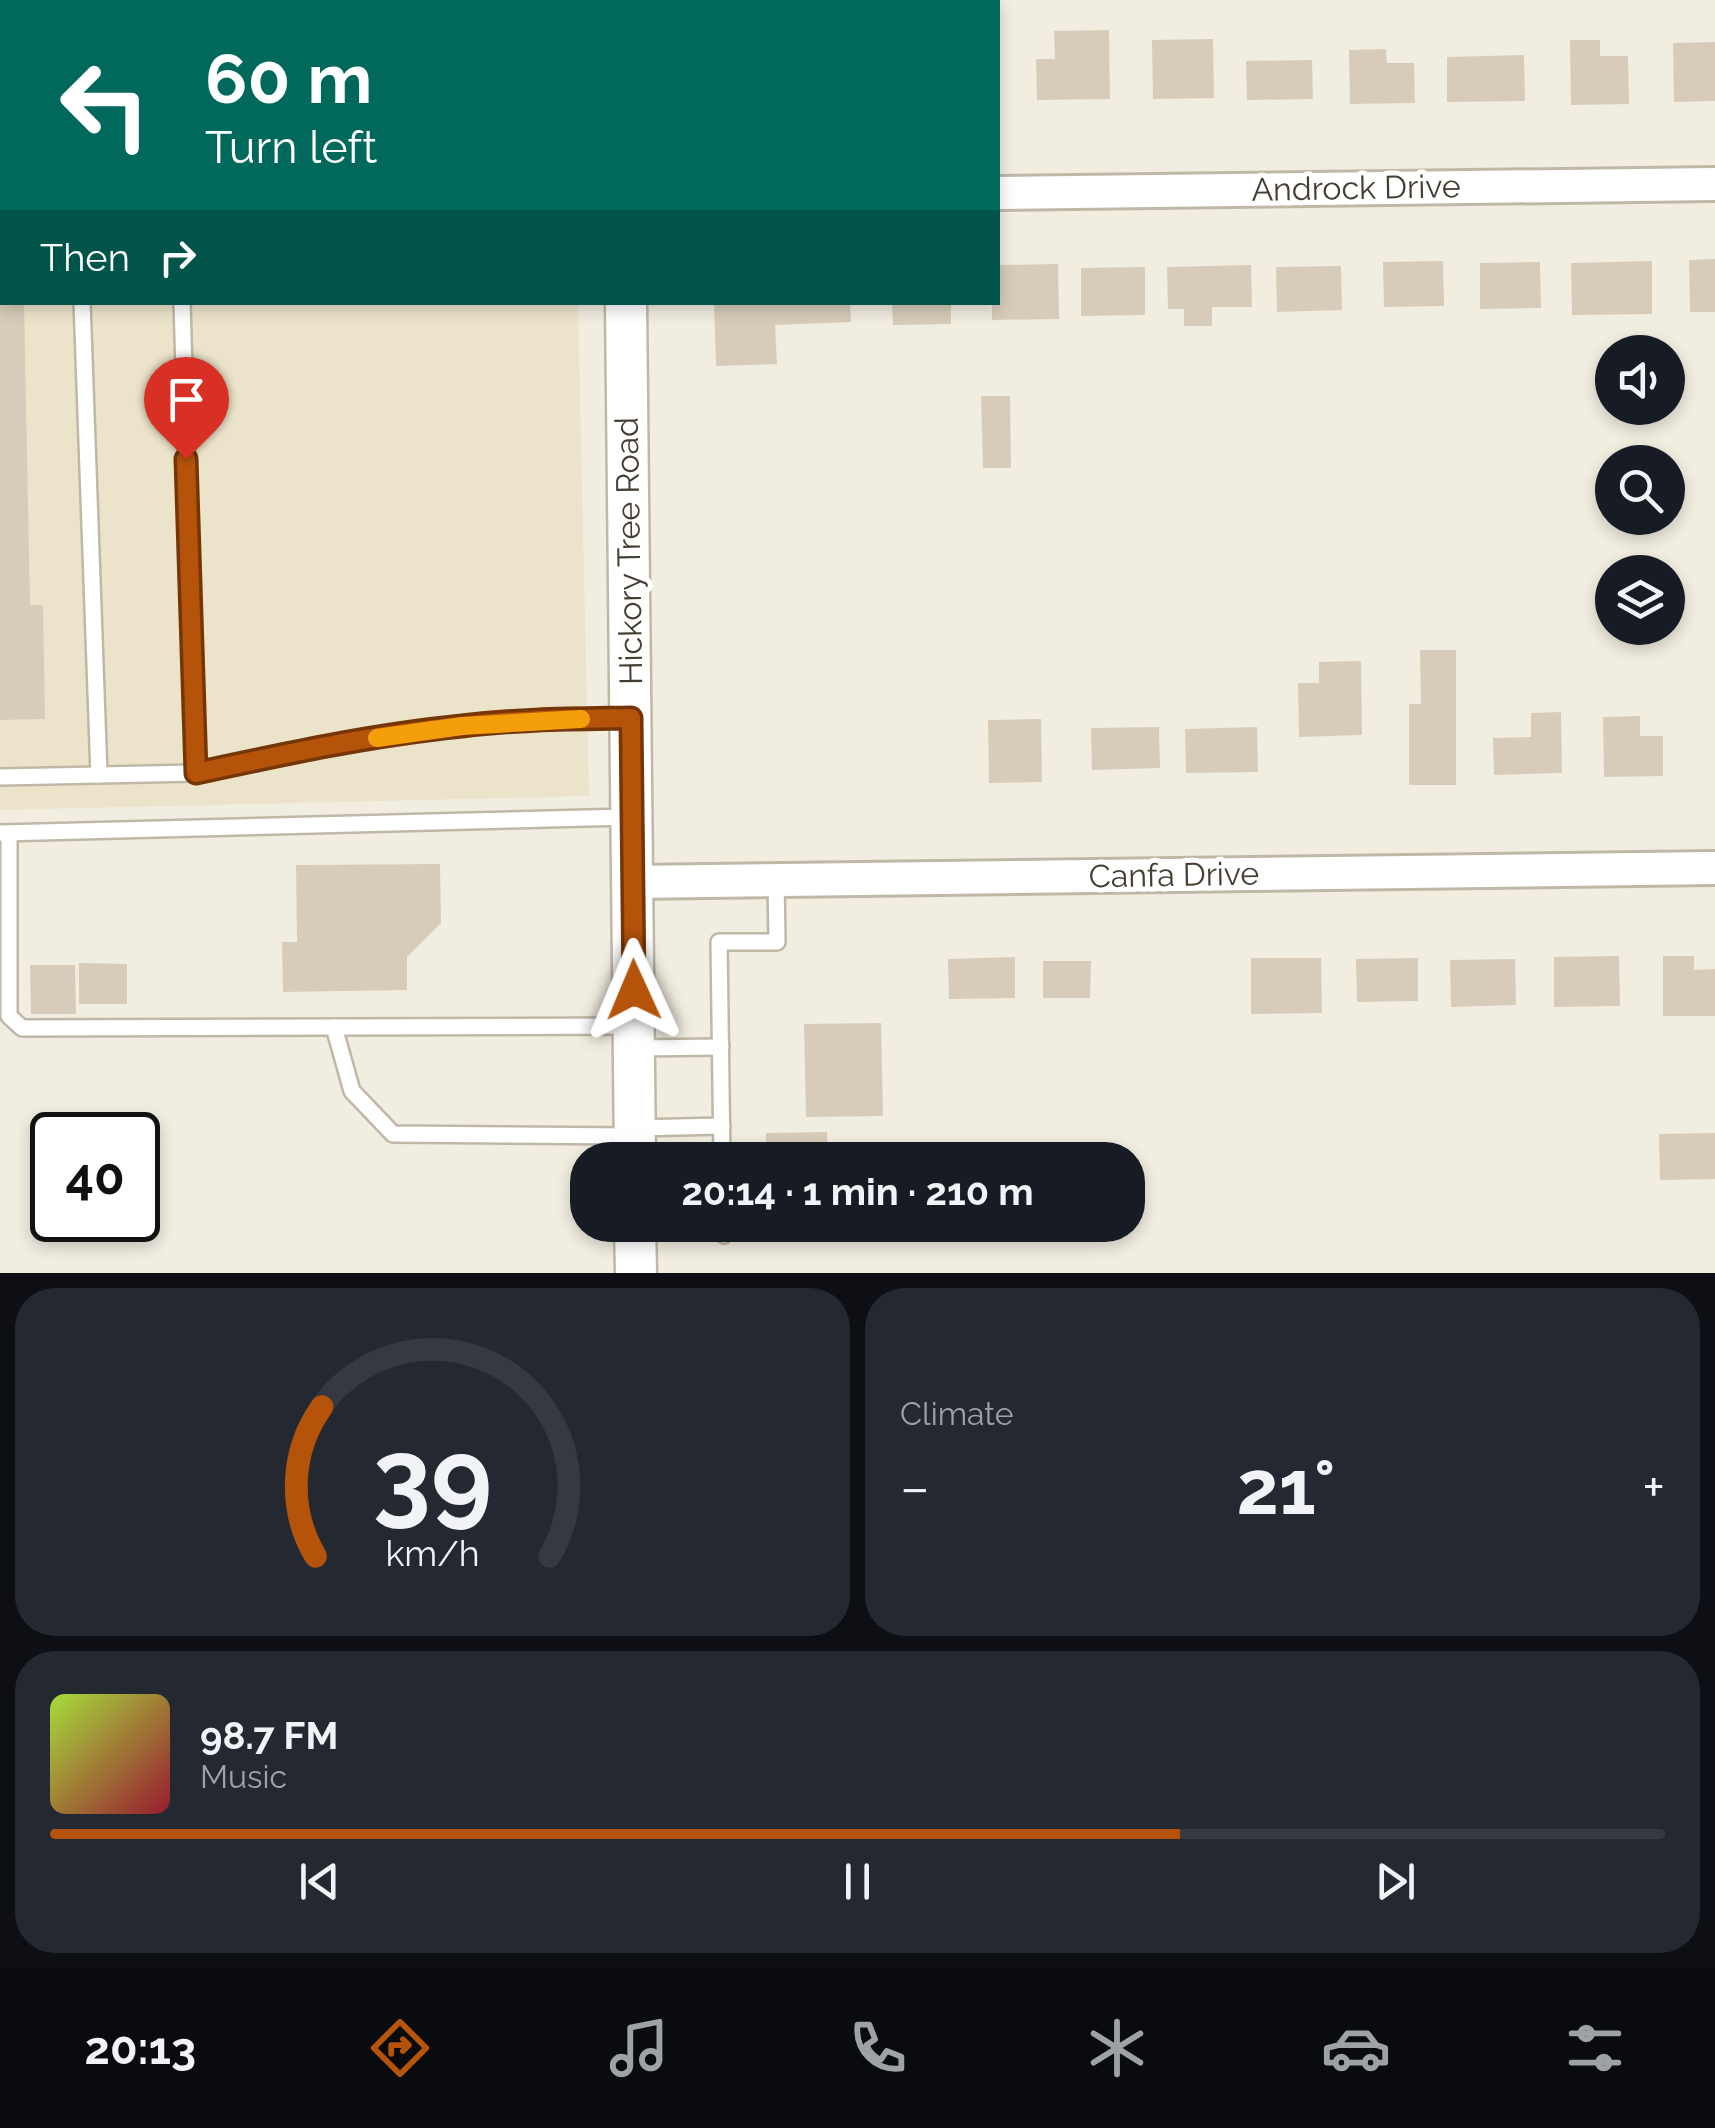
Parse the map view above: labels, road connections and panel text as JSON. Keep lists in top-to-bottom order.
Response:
{
  "streets": {
    "street": ["Androck Drive", "Hickory Tree Road", "Canfa Drive"]
  },
  "crossings": [
    ["Hickory Tree Road", "Canfa Drive"]
  ],
  "page": {
    "turn": ["60 m", "Turn left"],
    "then": "Then",
    "limit": "40",
    "trip": "20:14 · 1 min · 210 m",
    "tile": "Climate",
    "heat": ["−", "21°", "+"],
    "song": ["98.7 FM", "Music"],
    "tabs": "20:13",
    "gauge": ["39", "km/h"]
  }
}
